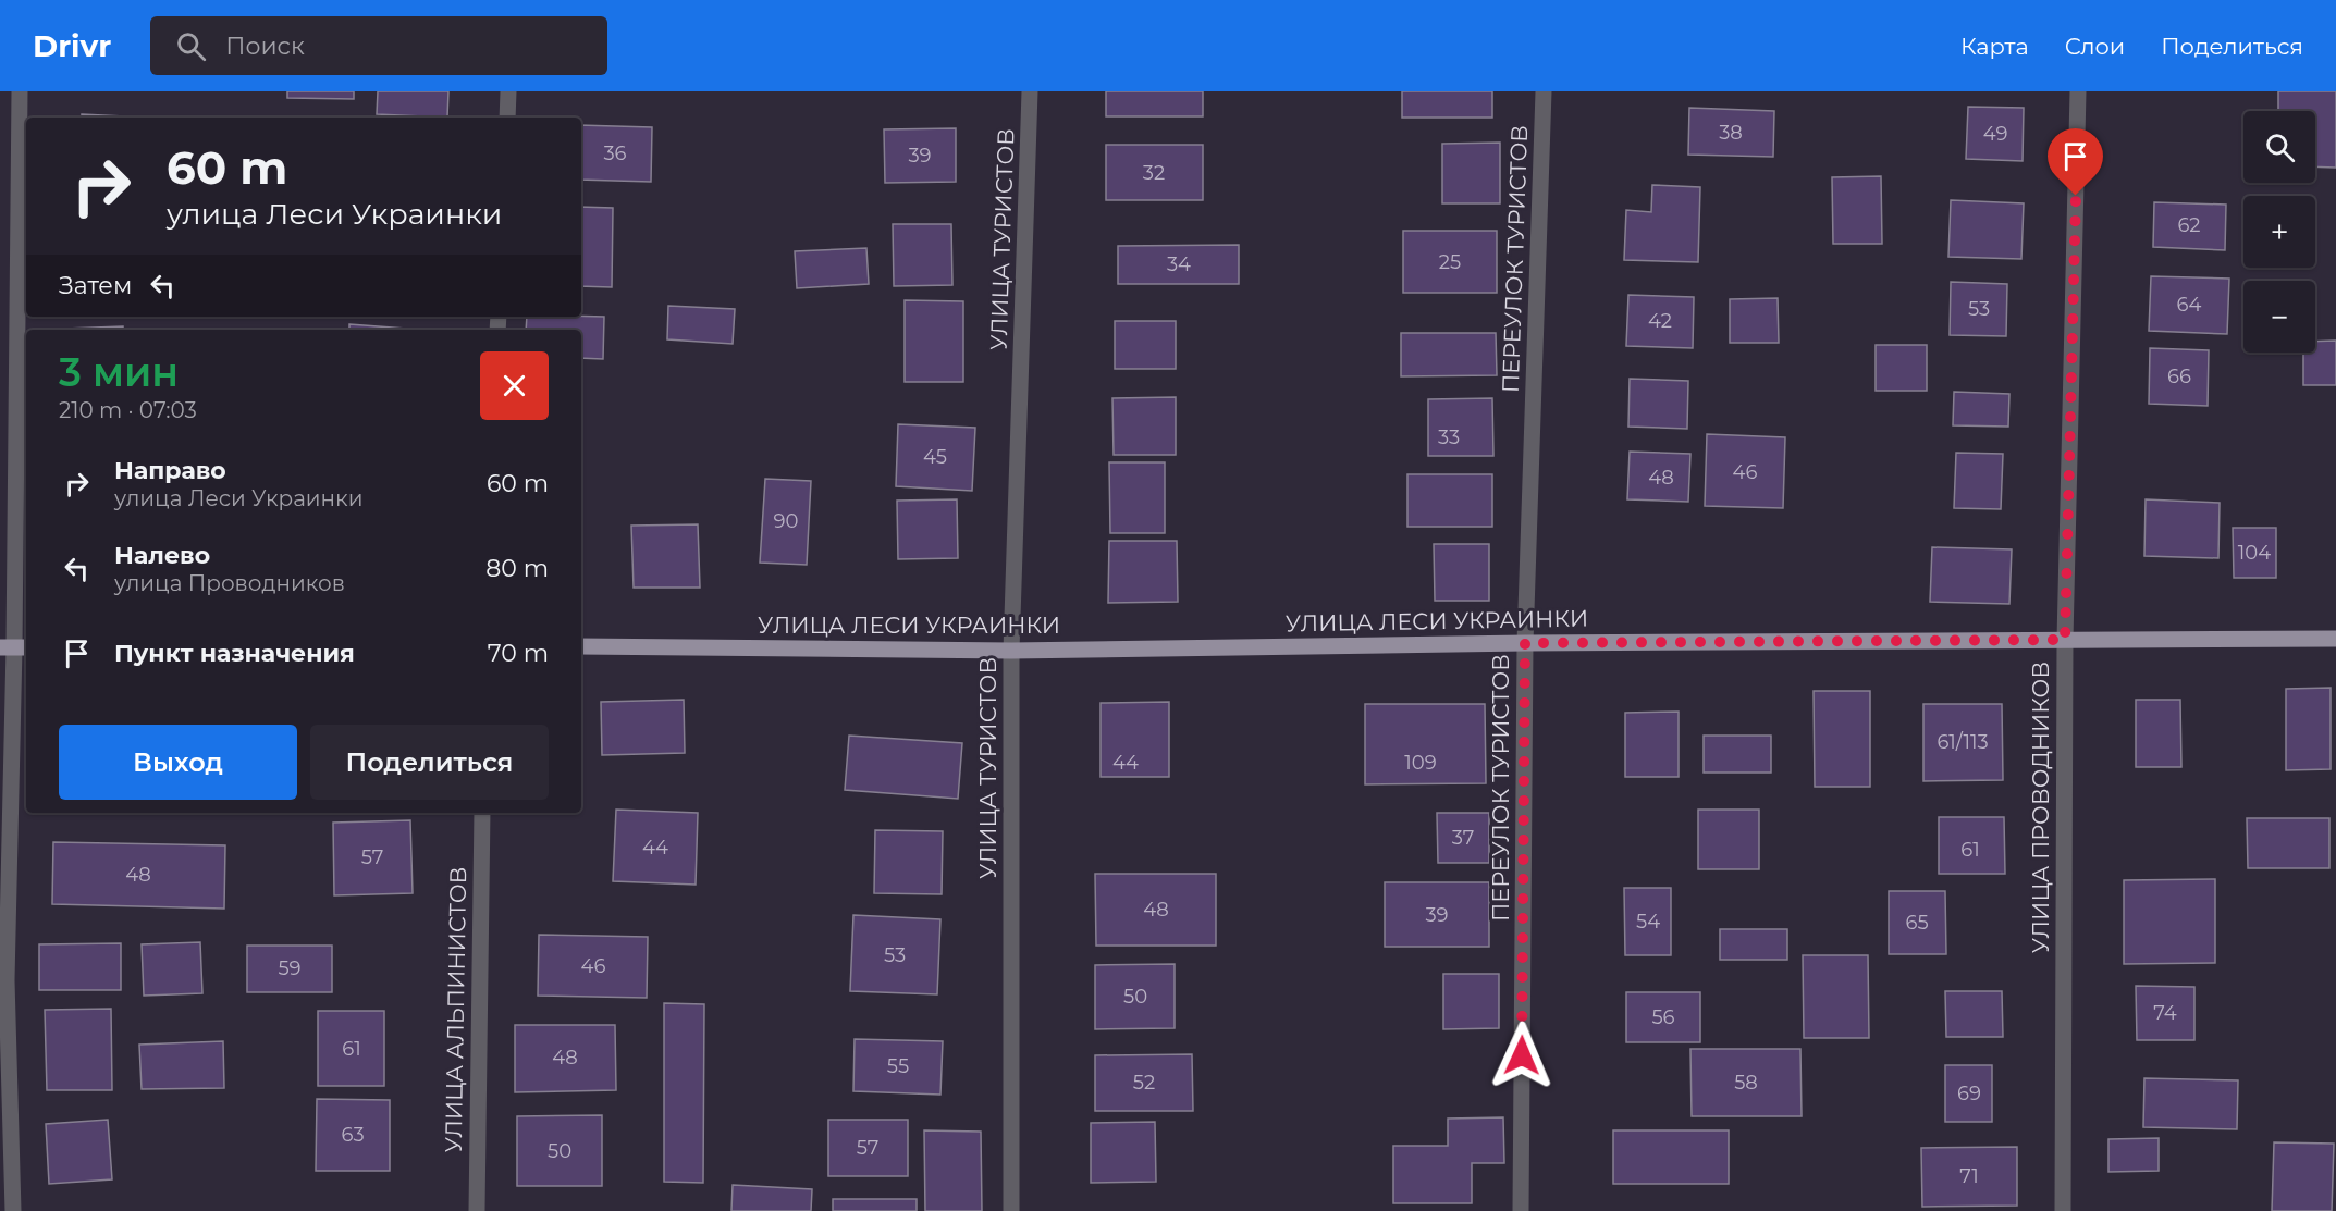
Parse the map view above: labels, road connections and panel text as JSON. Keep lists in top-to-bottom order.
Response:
{
  "streets": {
    "main road": ["УЛИЦА ЛЕСИ УКРАИНКИ"],
    "street": [
      "УЛИЦА ТУРИСТОВ",
      "ПЕРЕУЛОК ТУРИСТОВ",
      "УЛИЦА ПРОВОДНИКОВ",
      "УЛИЦА АЛЬПИНИСТОВ"
    ]
  },
  "crossings": [
    ["УЛИЦА ТУРИСТОВ", "УЛИЦА ЛЕСИ УКРАИНКИ"],
    ["ПЕРЕУЛОК ТУРИСТОВ", "УЛИЦА ЛЕСИ УКРАИНКИ"],
    ["УЛИЦА ЛЕСИ УКРАИНКИ", "УЛИЦА ПРОВОДНИКОВ"]
  ],
  "house_numbers": [
    "38",
    "49",
    "36",
    "39",
    "32",
    "62",
    "25",
    "34",
    "64",
    "53",
    "42",
    "66",
    "33",
    "45",
    "46",
    "48",
    "90",
    "104",
    "61/113",
    "44",
    "109",
    "37",
    "44",
    "61",
    "57",
    "48",
    "48",
    "39",
    "54",
    "65",
    "53",
    "46",
    "59",
    "50",
    "74",
    "56",
    "61",
    "48",
    "55",
    "52",
    "58",
    "69",
    "63",
    "57",
    "50",
    "71"
  ],
  "page": {
    "header": "Drivr",
    "search": "Поиск",
    "nav": ["Карта", "Слои", "Поделиться"],
    "map_buttons": ["+", "−"],
    "turn": ["60 m", "улица Леси Украинки"],
    "then": "Затем",
    "heading": ["3 мин", "210 m · 07:03"],
    "list": [
      {
        "name": "Направо",
        "note": "улица Леси Украинки",
        "value": "60 m"
      },
      {
        "name": "Налево",
        "note": "улица Проводников",
        "value": "80 m"
      },
      {
        "name": "Пункт назначения",
        "value": "70 m"
      }
    ],
    "buttons": ["Выход", "Поделиться"]
  }
}
